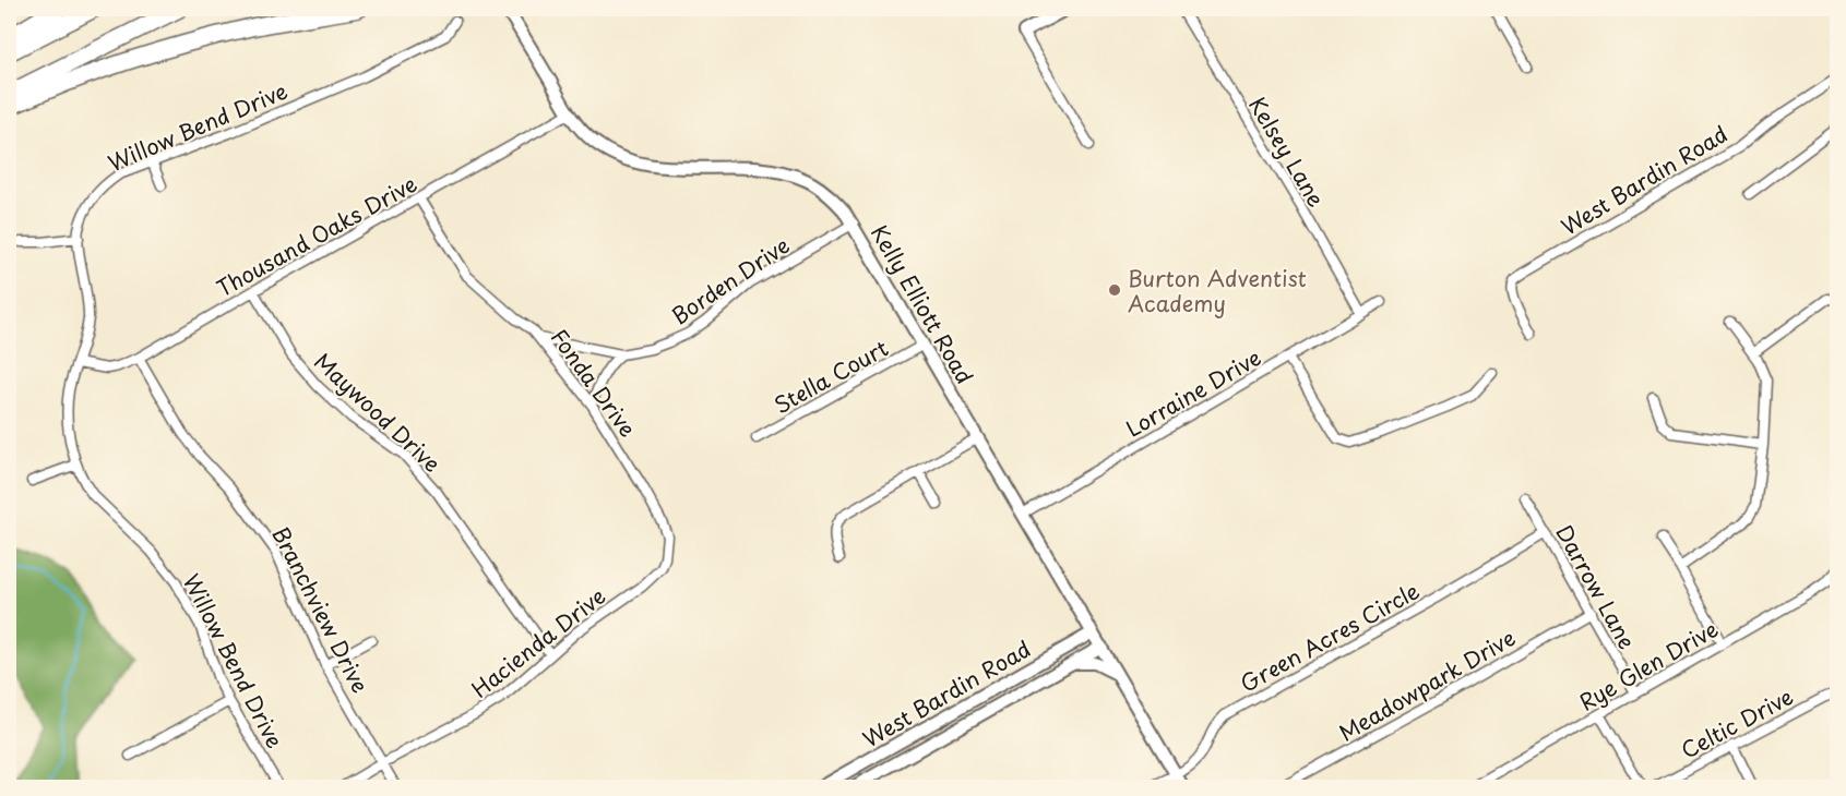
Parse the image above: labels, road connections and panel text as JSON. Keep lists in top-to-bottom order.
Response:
{
  "streets": {
    "street": [
      "Willow Bend Drive",
      "Kelsey Lane",
      "West Bardin Road",
      "Thousand Oaks Drive",
      "Borden Drive",
      "Kelly Elliott Road",
      "Stella Court",
      "Fonda Drive",
      "Lorraine Drive",
      "Maywood Drive",
      "Darrow Lane",
      "Branchview Drive",
      "Green Acres Circle",
      "Hacienda Drive",
      "Rye Glen Drive",
      "Meadowpark Drive",
      "Celtic Drive"
    ]
  },
  "crossings": [
    ["Willow Bend Drive", "Thousand Oaks Drive"],
    ["Kelsey Lane", "Lorraine Drive"],
    ["West Bardin Road", "Kelly Elliott Road"],
    ["Thousand Oaks Drive", "Kelly Elliott Road"],
    ["Thousand Oaks Drive", "Fonda Drive"],
    ["Thousand Oaks Drive", "Maywood Drive"],
    ["Thousand Oaks Drive", "Branchview Drive"],
    ["Borden Drive", "Kelly Elliott Road"],
    ["Borden Drive", "Fonda Drive"],
    ["Kelly Elliott Road", "Stella Court"],
    ["Kelly Elliott Road", "Lorraine Drive"],
    ["Kelly Elliott Road", "Green Acres Circle"],
    ["Fonda Drive", "Hacienda Drive"],
    ["Maywood Drive", "Hacienda Drive"],
    ["Darrow Lane", "Green Acres Circle"],
    ["Darrow Lane", "Rye Glen Drive"],
    ["Darrow Lane", "Meadowpark Drive"],
    ["Branchview Drive", "Hacienda Drive"]
  ],
  "places": ["Burton Adventist Academy"]
}
